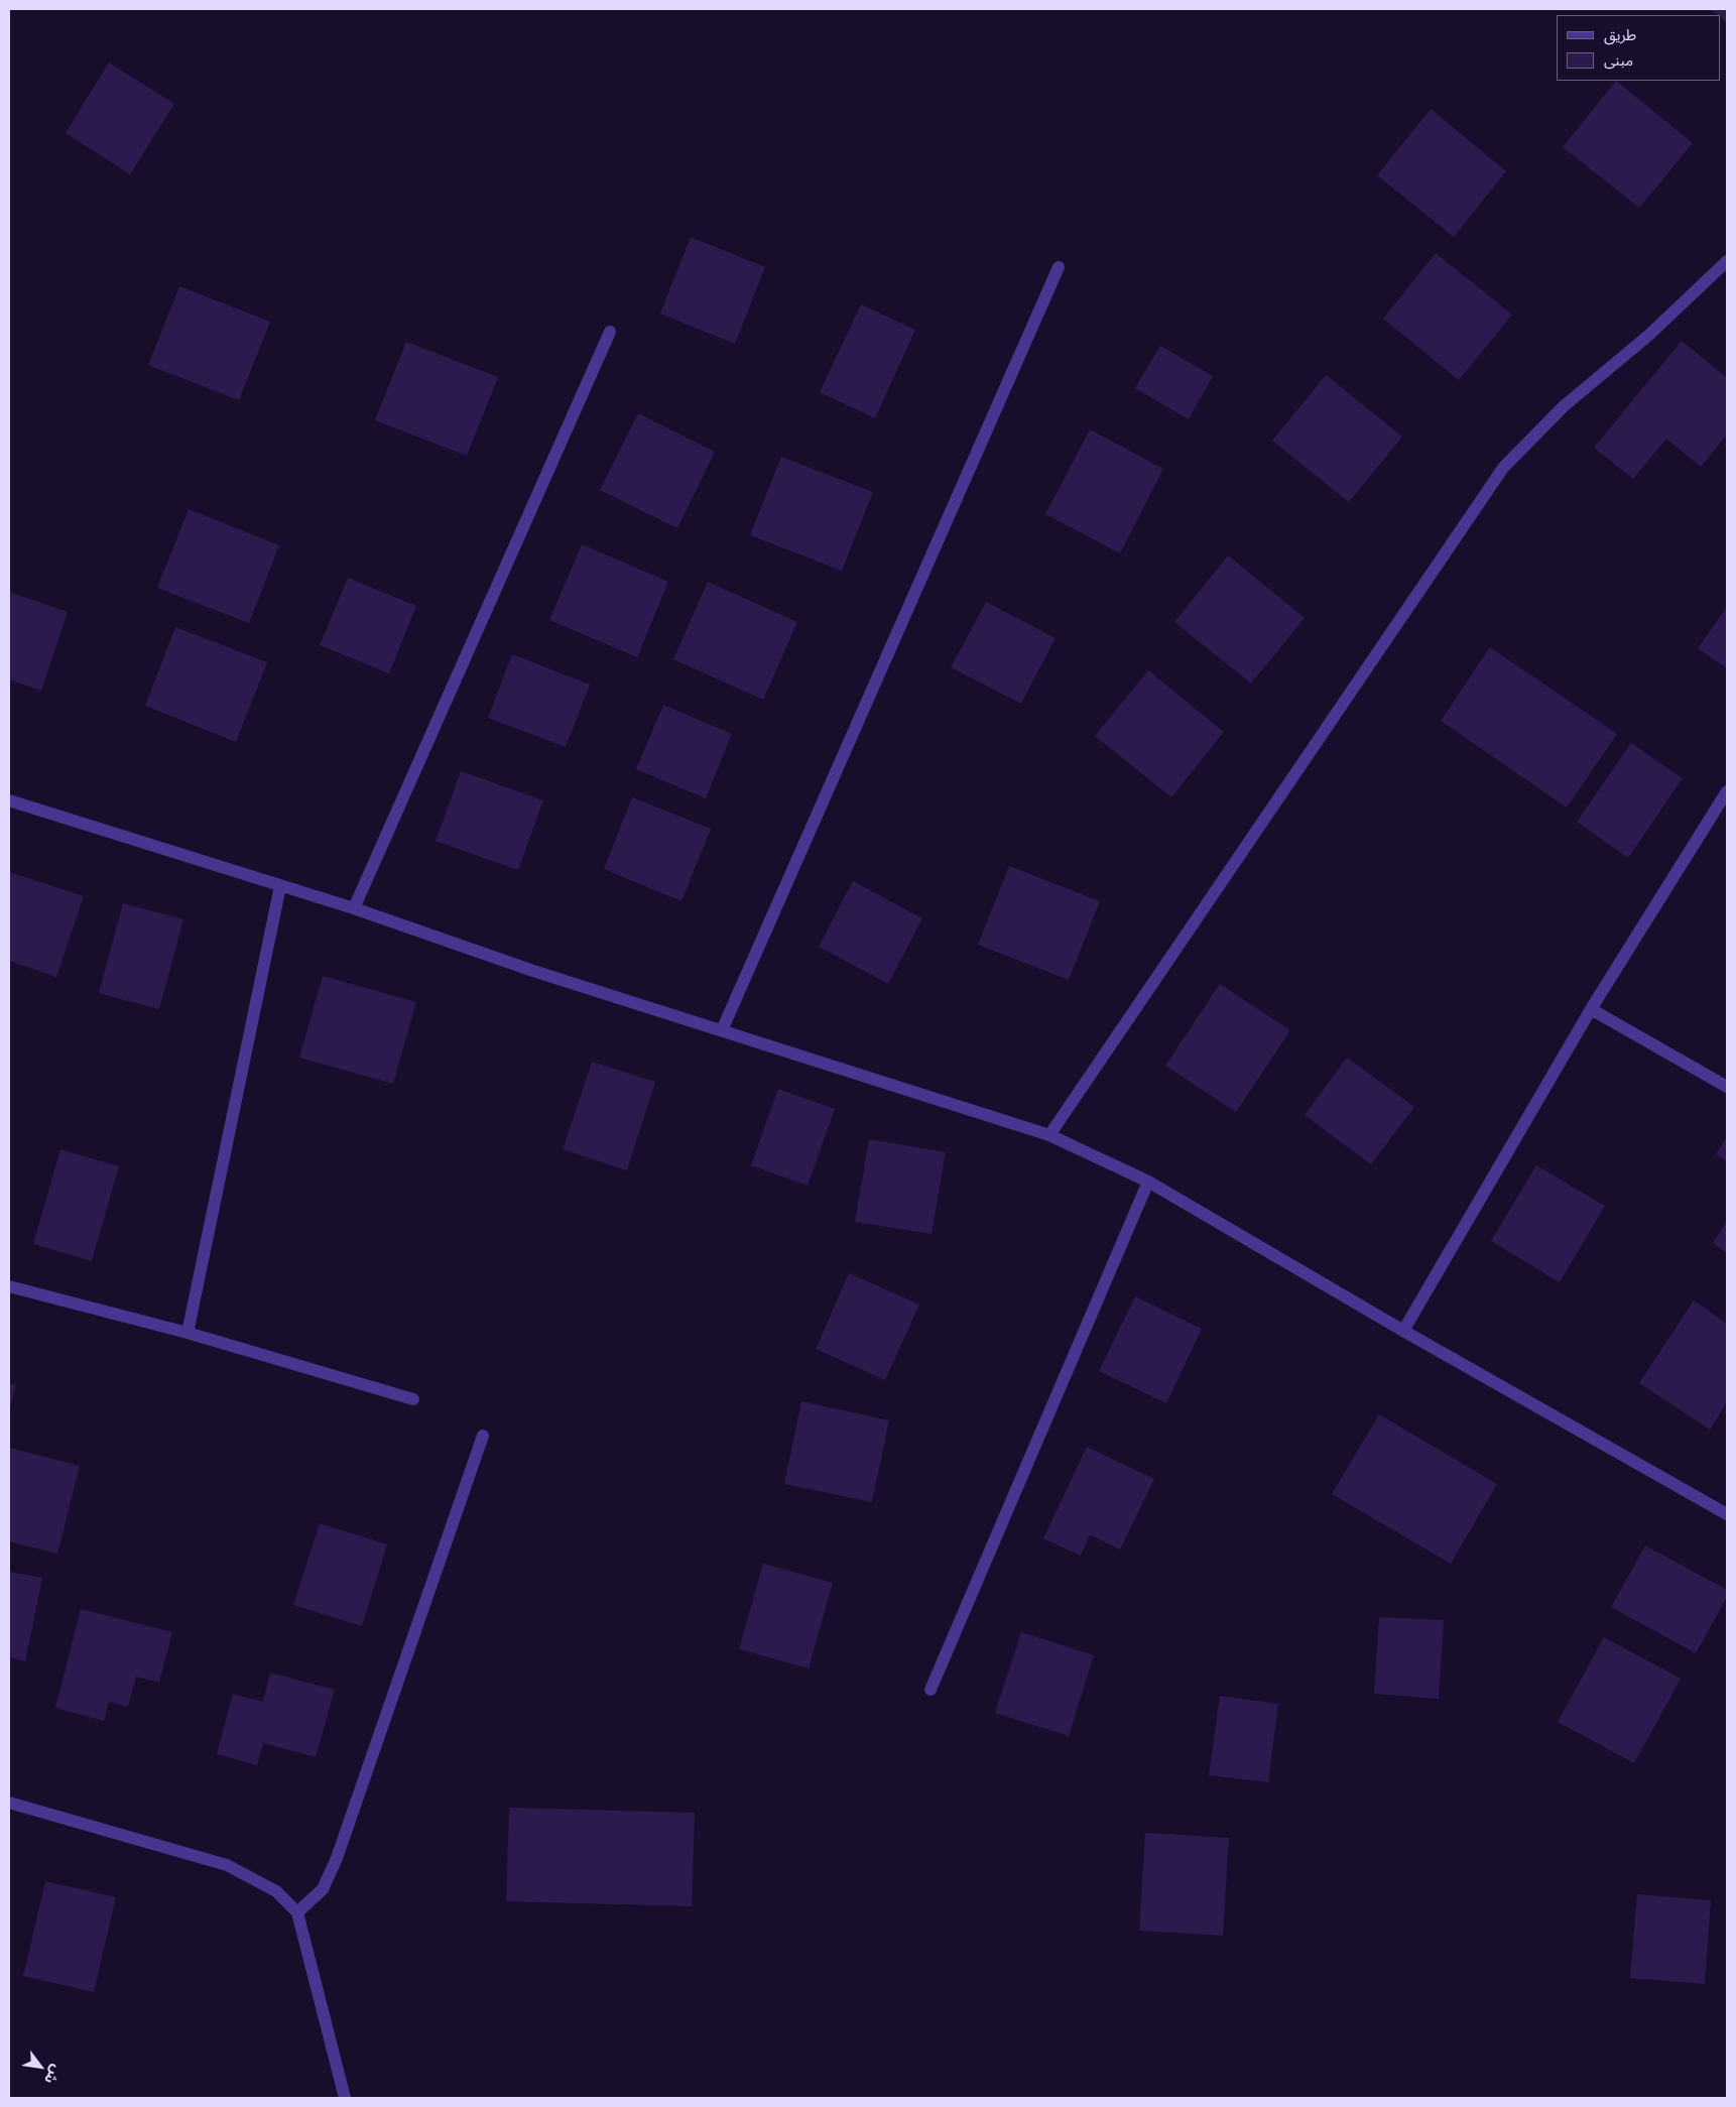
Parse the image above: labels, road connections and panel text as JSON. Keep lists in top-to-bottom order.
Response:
{
  "legend": ["طريق", "مبنى"],
  "north": "bottom right"
}
